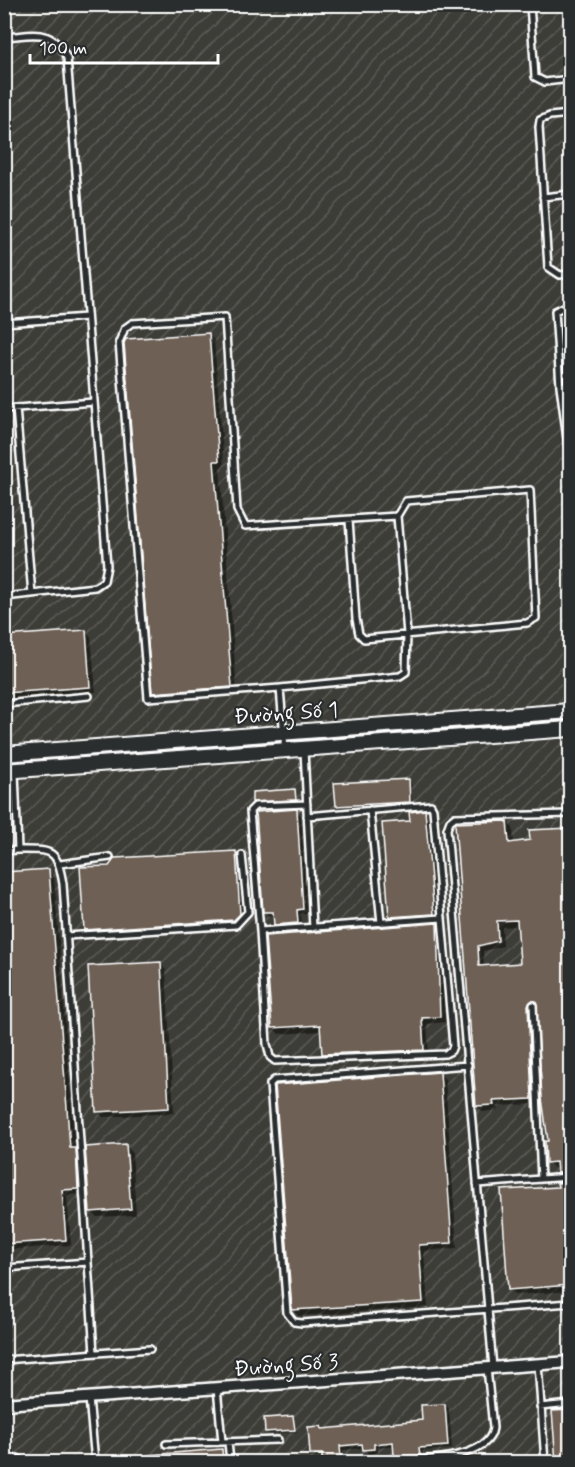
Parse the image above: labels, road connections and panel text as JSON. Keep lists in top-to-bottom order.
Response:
{
  "streets": {
    "street": ["Đường Số 1", "Đường Số 3"]
  },
  "scale_bar": "100 m"
}
